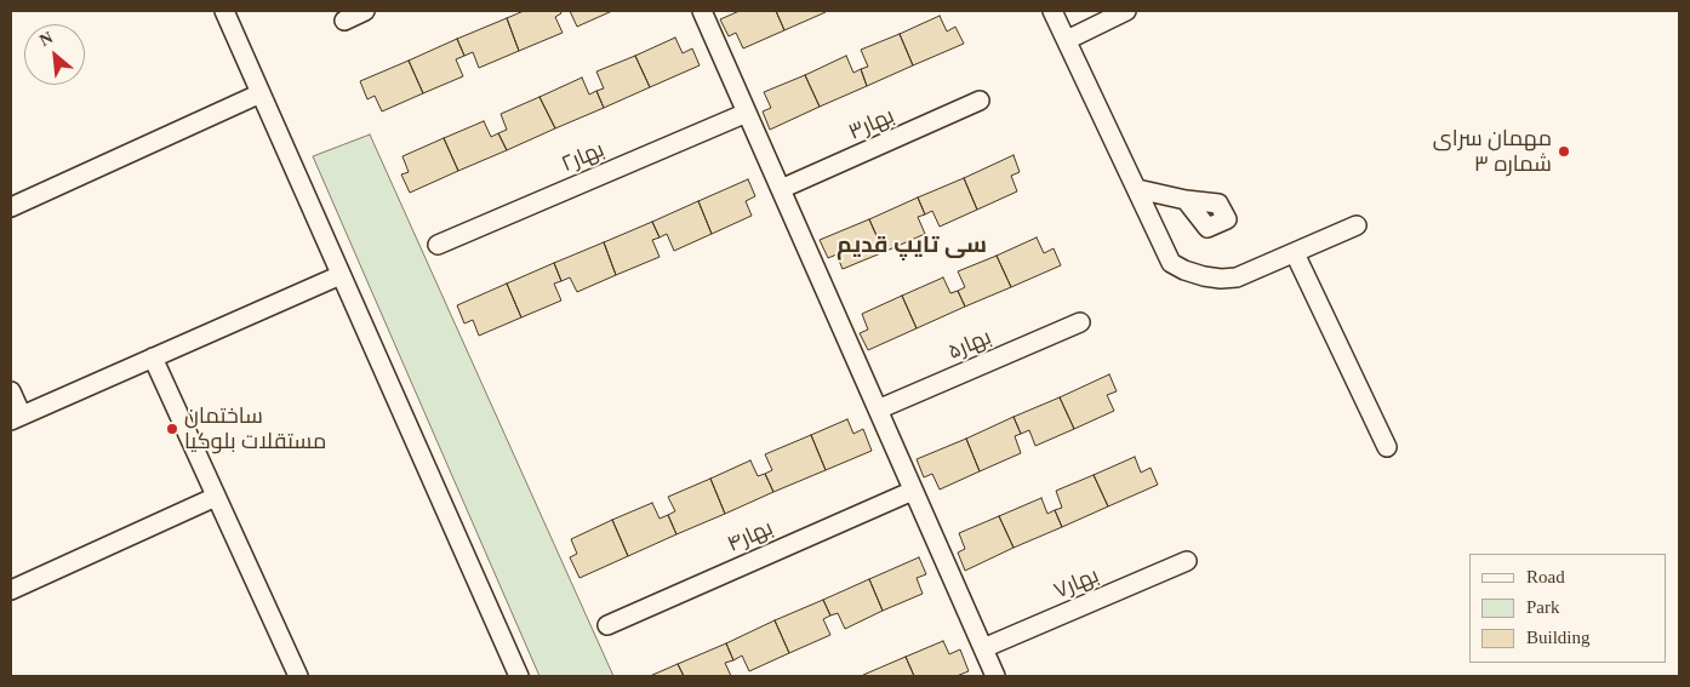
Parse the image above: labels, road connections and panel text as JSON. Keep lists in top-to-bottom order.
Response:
{
  "streets": {
    "street": [
      "بهار۳",
      "بهار۲",
      "بهار۵",
      "بهار۴",
      "بهار۷"
    ]
  },
  "districts": ["سی تایپ قدیم"],
  "places": ["مهمان سرای شماره ۳", "ساختمان مستقلات بلوکیا"],
  "legend": ["Road", "Park", "Building"],
  "north": "top left"
}
